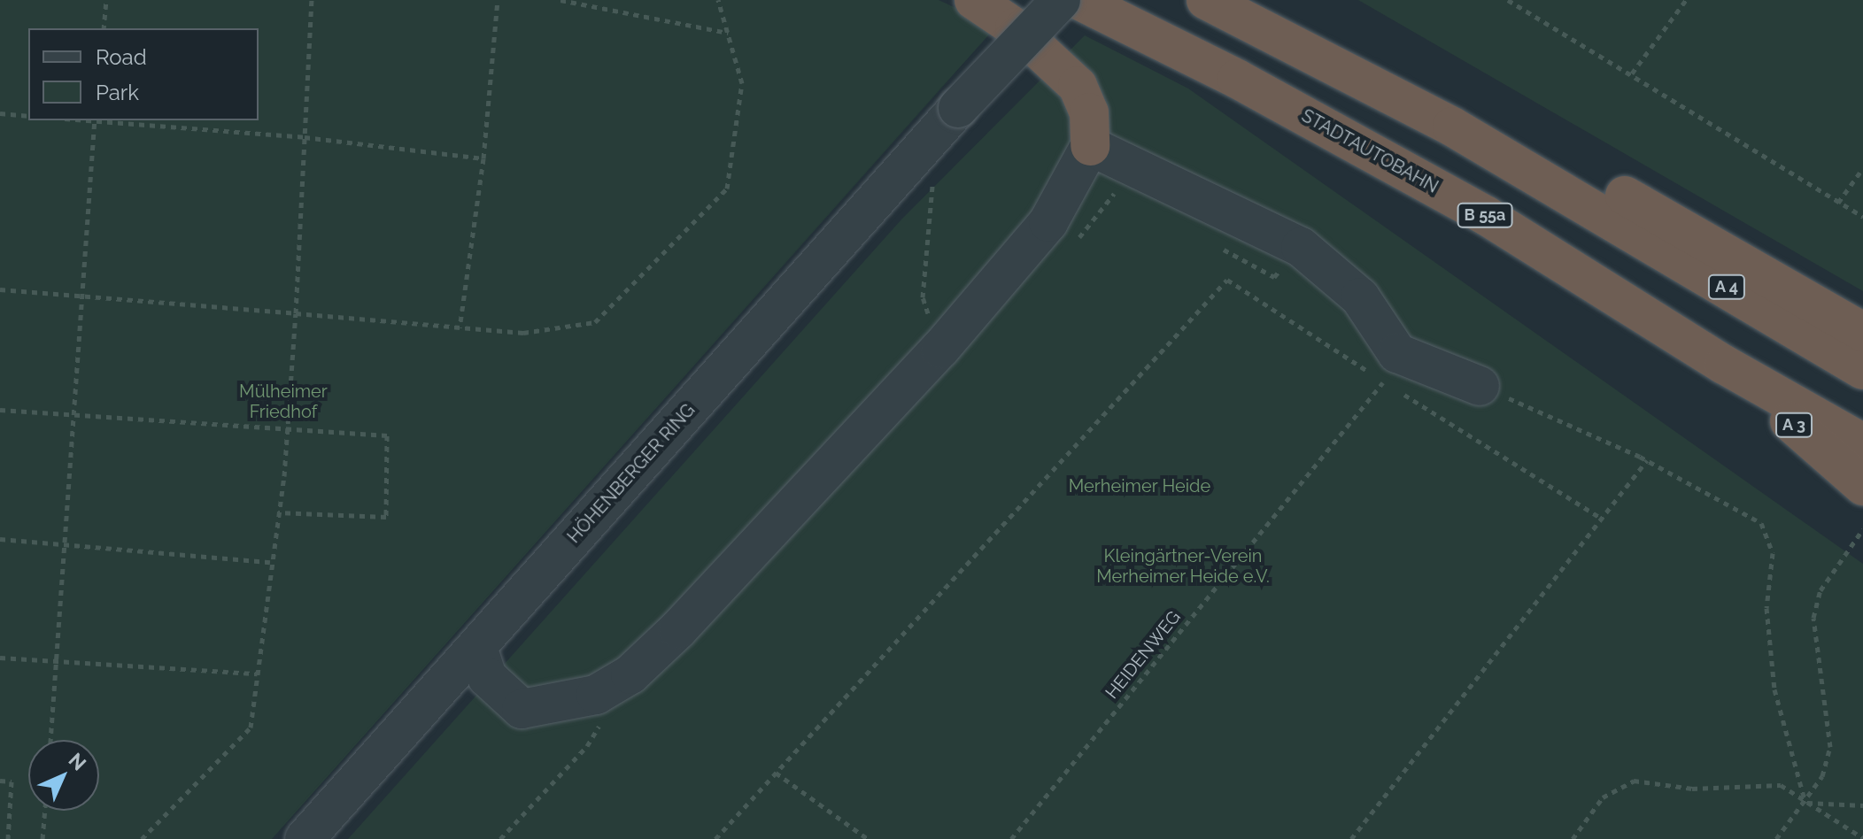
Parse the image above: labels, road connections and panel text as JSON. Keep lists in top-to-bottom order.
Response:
{
  "streets": {
    "highway": [
      "STADTAUTOBAHN",
      "B 55a",
      "A 4",
      "A 3"
    ],
    "street": ["HÖHENBERGER RING"],
    "path": ["HEIDENWEG"]
  },
  "crossings": [
    ["STADTAUTOBAHN", "A 3"]
  ],
  "parks": ["Mülheimer Friedhof", "Merheimer Heide", "Kleingärtner-Verein Merheimer Heide e.V."],
  "legend": ["Road", "Park"],
  "north": "top right"
}
